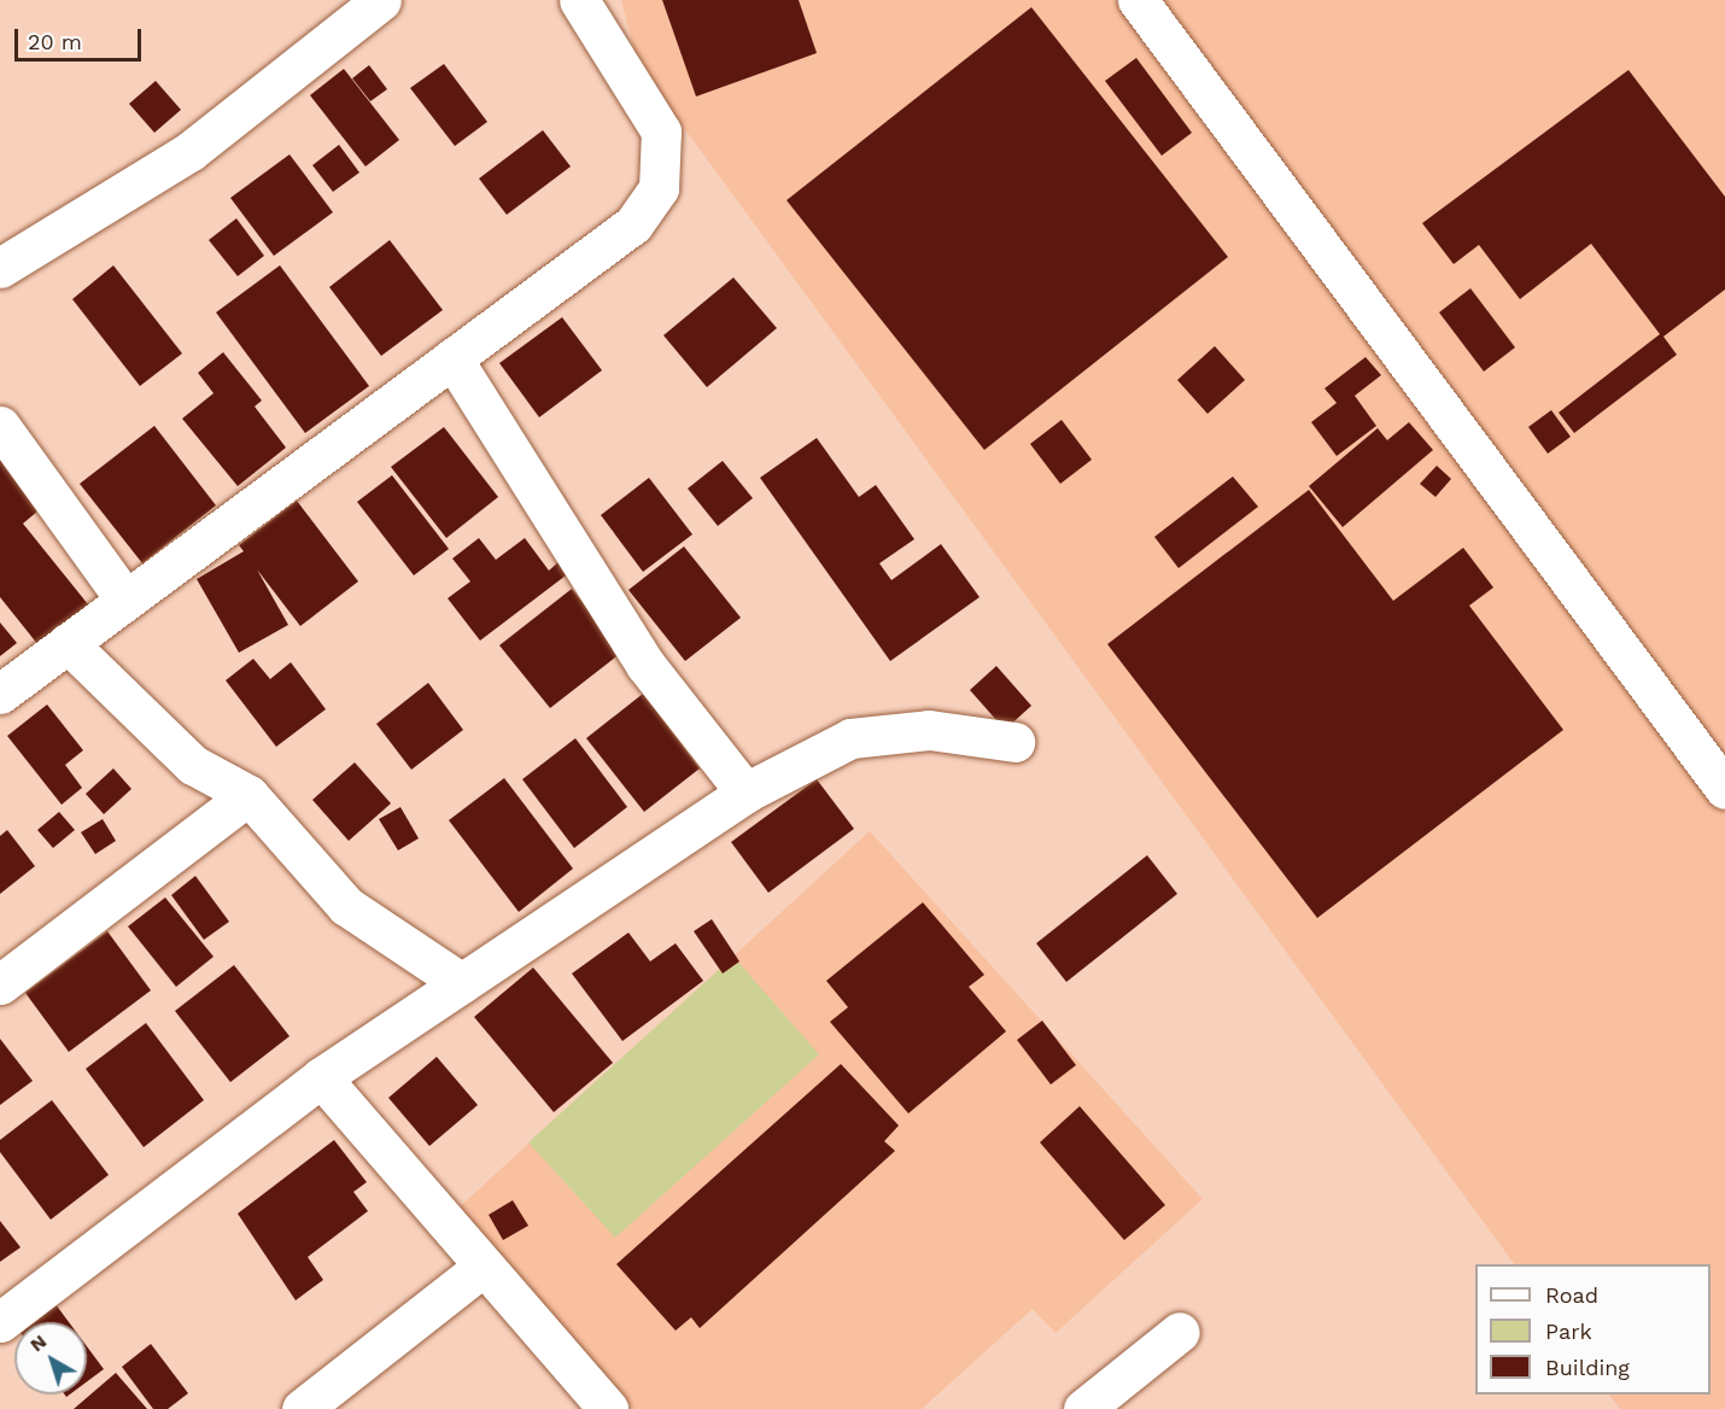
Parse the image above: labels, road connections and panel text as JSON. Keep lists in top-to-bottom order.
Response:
{
  "legend": ["Road", "Park", "Building"],
  "scale_bar": "20 m",
  "north": "top left"
}
